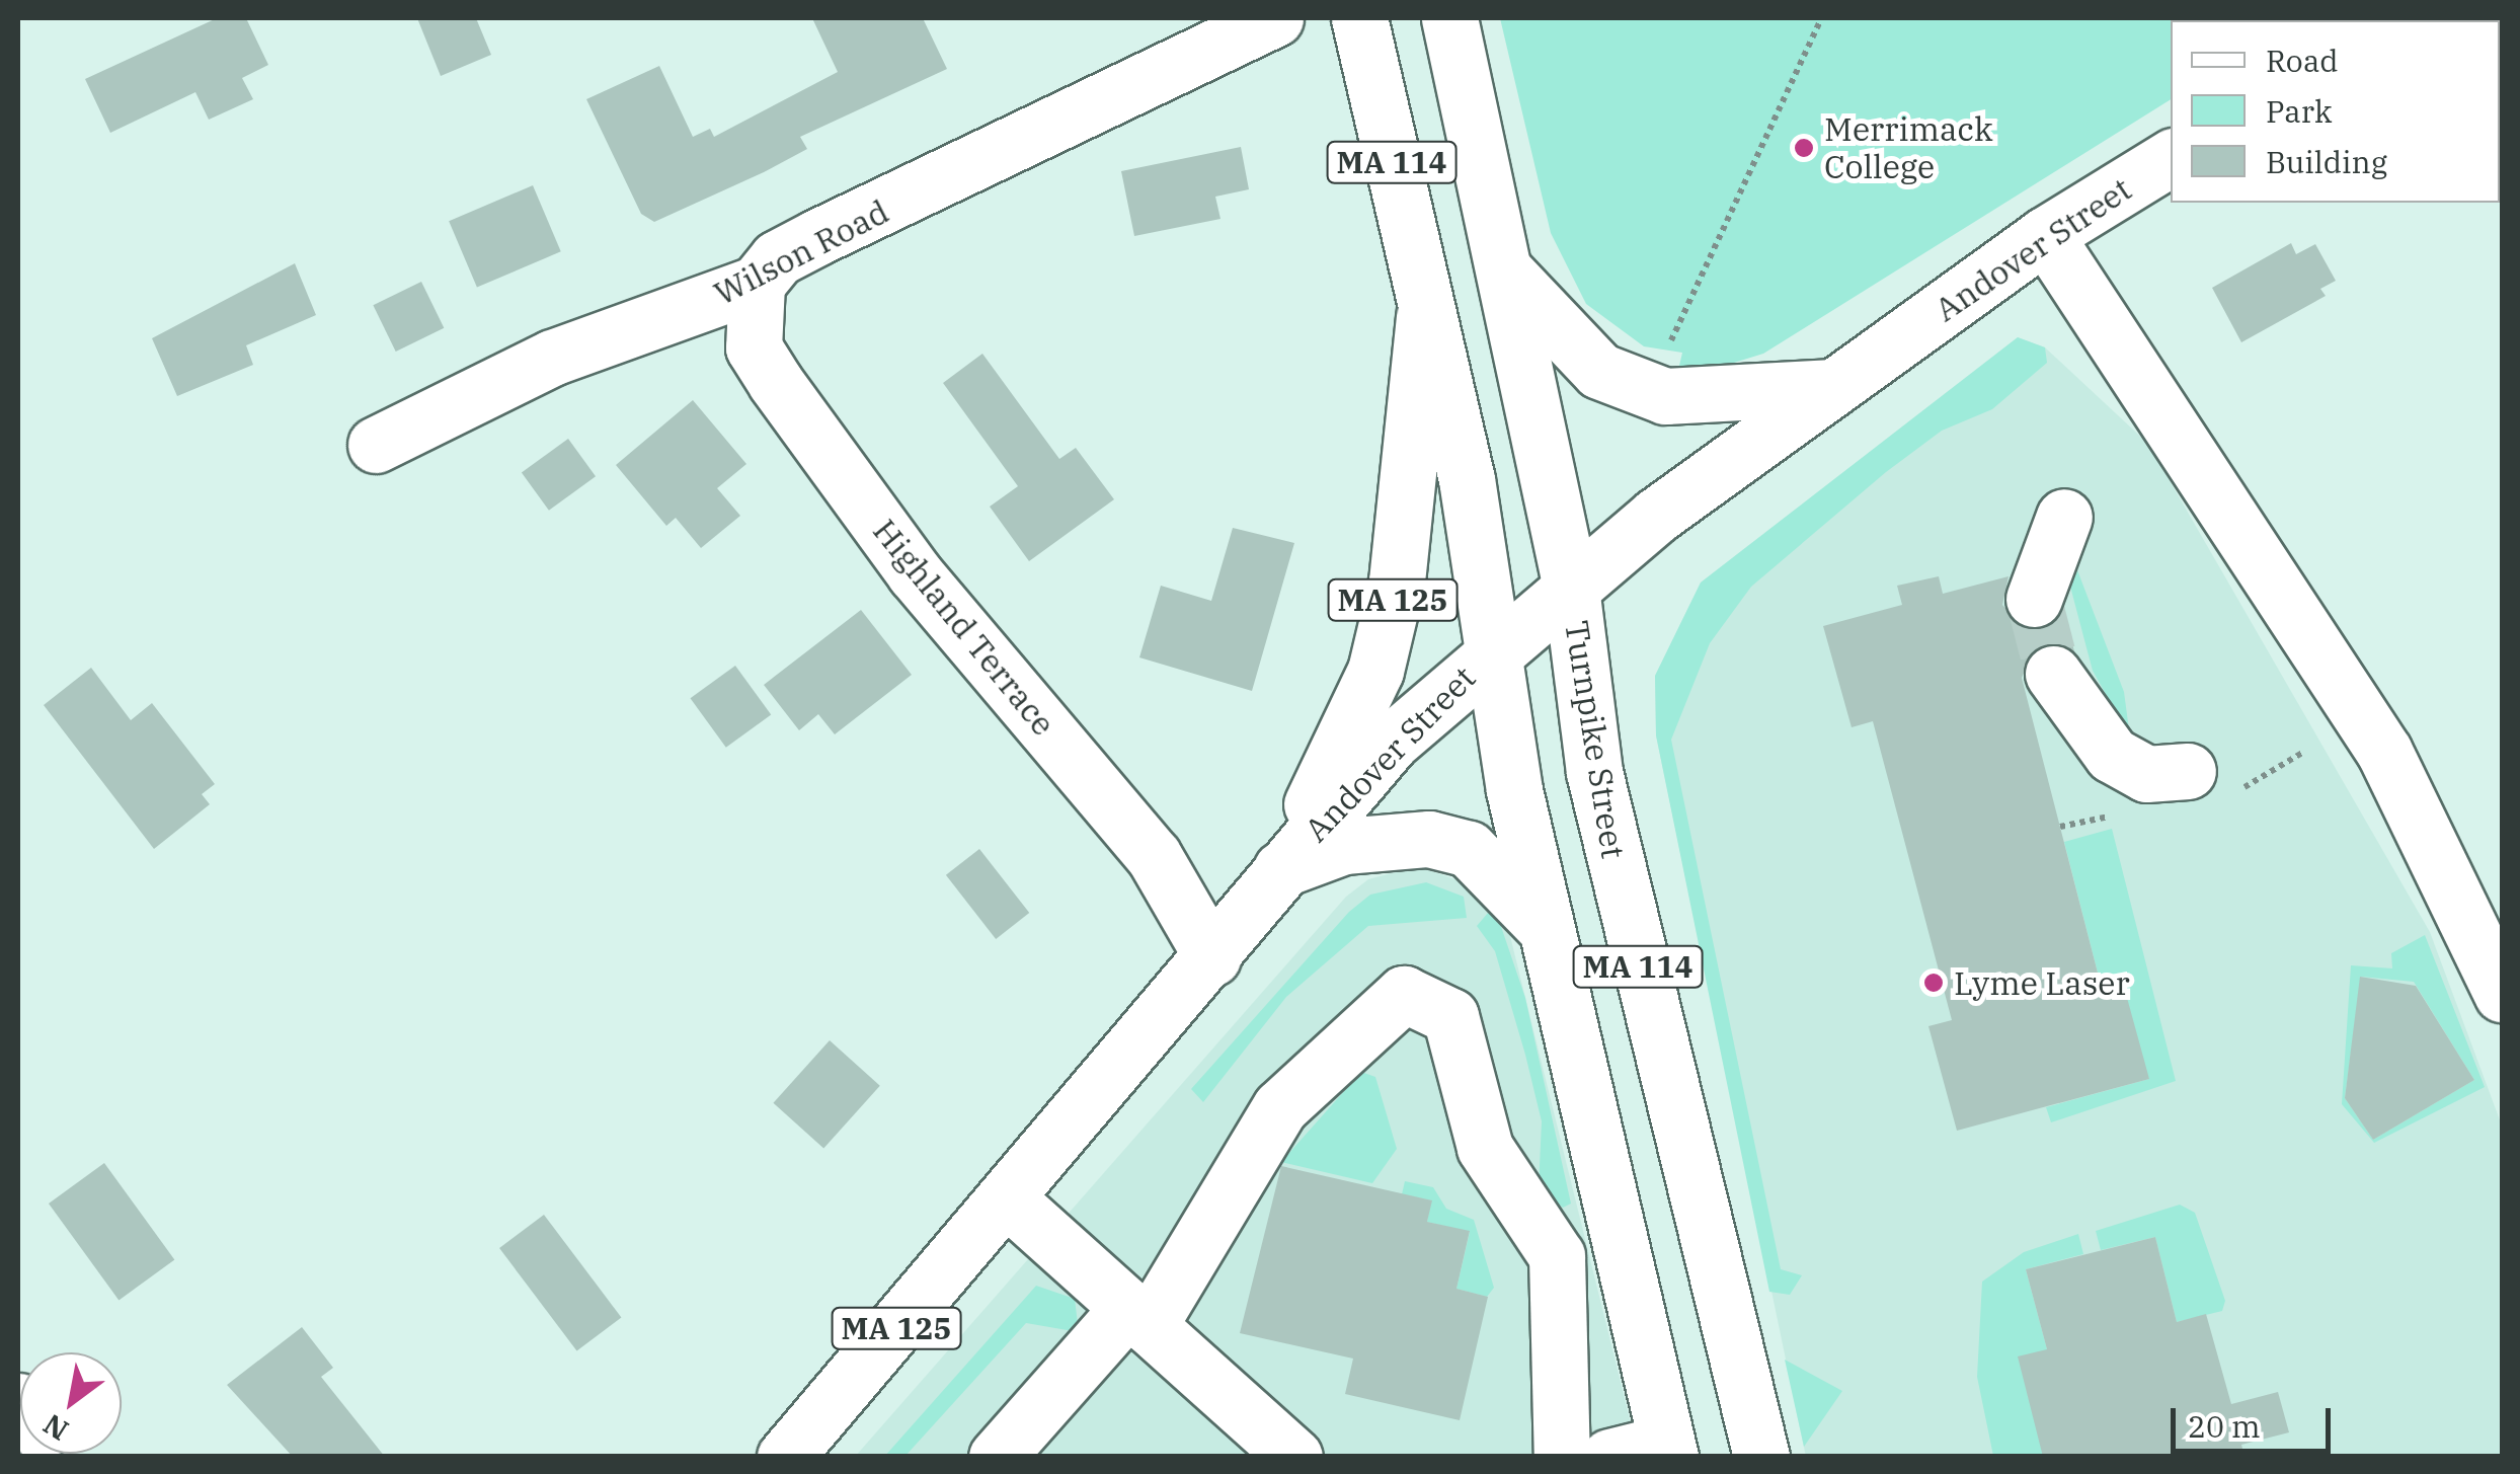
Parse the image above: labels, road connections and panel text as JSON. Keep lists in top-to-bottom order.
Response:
{
  "streets": {
    "main road": [
      "MA 114",
      "Andover Street",
      "Wilson Road",
      "MA 125",
      "Highland Terrace",
      "Turnpike Street"
    ]
  },
  "crossings": [
    ["MA 114", "Andover Street"],
    ["MA 114", "MA 125"],
    ["Andover Street", "MA 125"],
    ["Andover Street", "Highland Terrace"],
    ["Andover Street", "Turnpike Street"],
    ["Wilson Road", "Highland Terrace"]
  ],
  "places": ["Merrimack College", "Lyme Laser"],
  "legend": ["Road", "Park", "Building"],
  "scale_bar": "20 m",
  "north": "bottom left"
}
